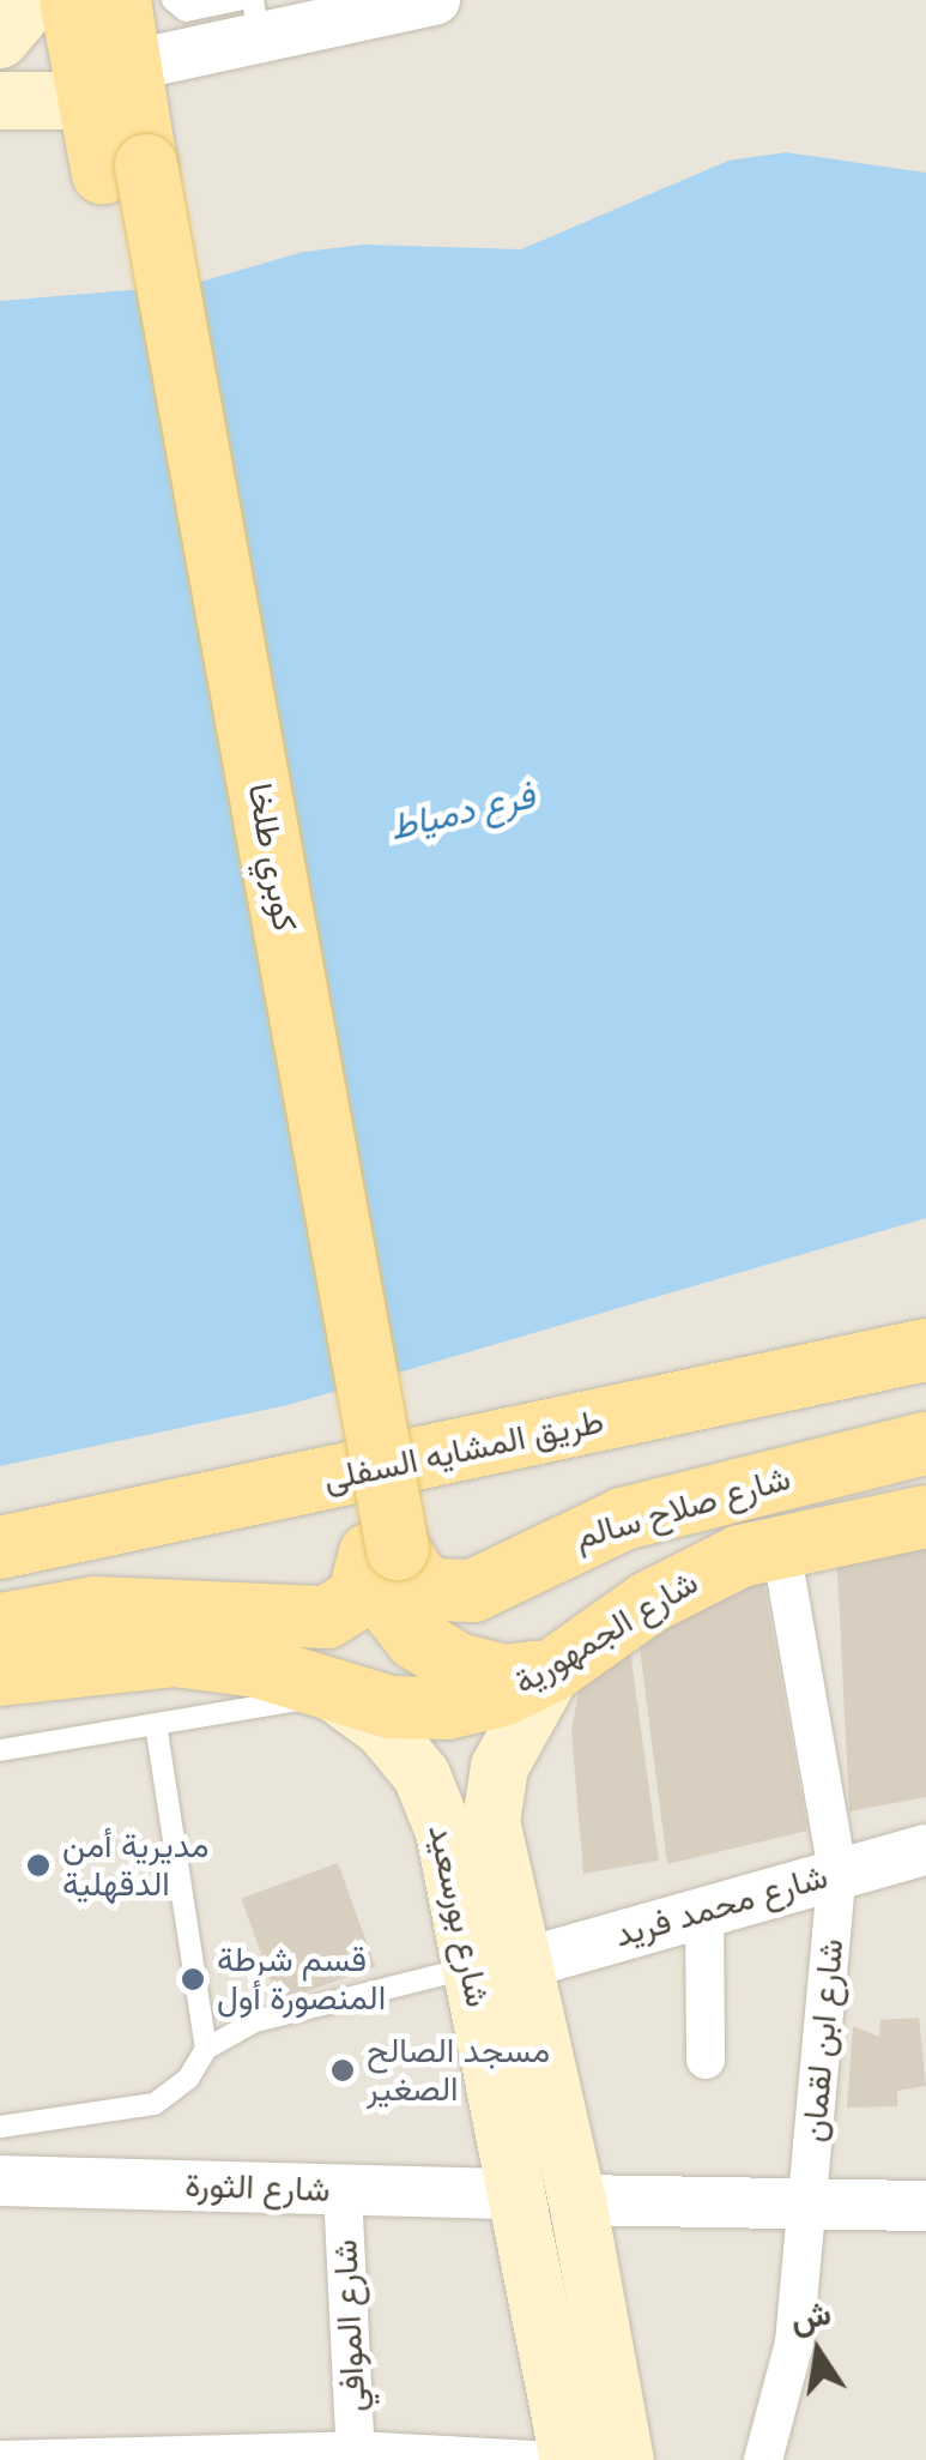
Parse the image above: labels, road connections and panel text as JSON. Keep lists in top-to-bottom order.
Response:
{
  "streets": {
    "main road": [
      "كوبري طلخا",
      "طريق المشايه السفلى",
      "شارع صلاح سالم",
      "شارع الجمهورية",
      "شارع بورسعيد"
    ],
    "street": [
      "شارع محمد فريد",
      "شارع ابن لقمان",
      "شارع الثورة",
      "شارع الموافي"
    ]
  },
  "crossings": [
    ["كوبري طلخا", "شارع صلاح سالم"],
    ["كوبري طلخا", "شارع الجمهورية"],
    ["كوبري طلخا", "شارع بورسعيد"],
    ["شارع الجمهورية", "شارع بورسعيد"],
    ["شارع الجمهورية", "شارع ابن لقمان"],
    ["شارع محمد فريد", "شارع بورسعيد"],
    ["شارع محمد فريد", "شارع ابن لقمان"],
    ["شارع بورسعيد", "شارع الثورة"],
    ["شارع الثورة", "شارع الموافي"]
  ],
  "water": ["فرع دمياط"],
  "places": ["مديرية أمن الدقهلية", "قسم شرطة المنصورة أول", "مسجد الصالح الصغير"],
  "north": "top"
}
